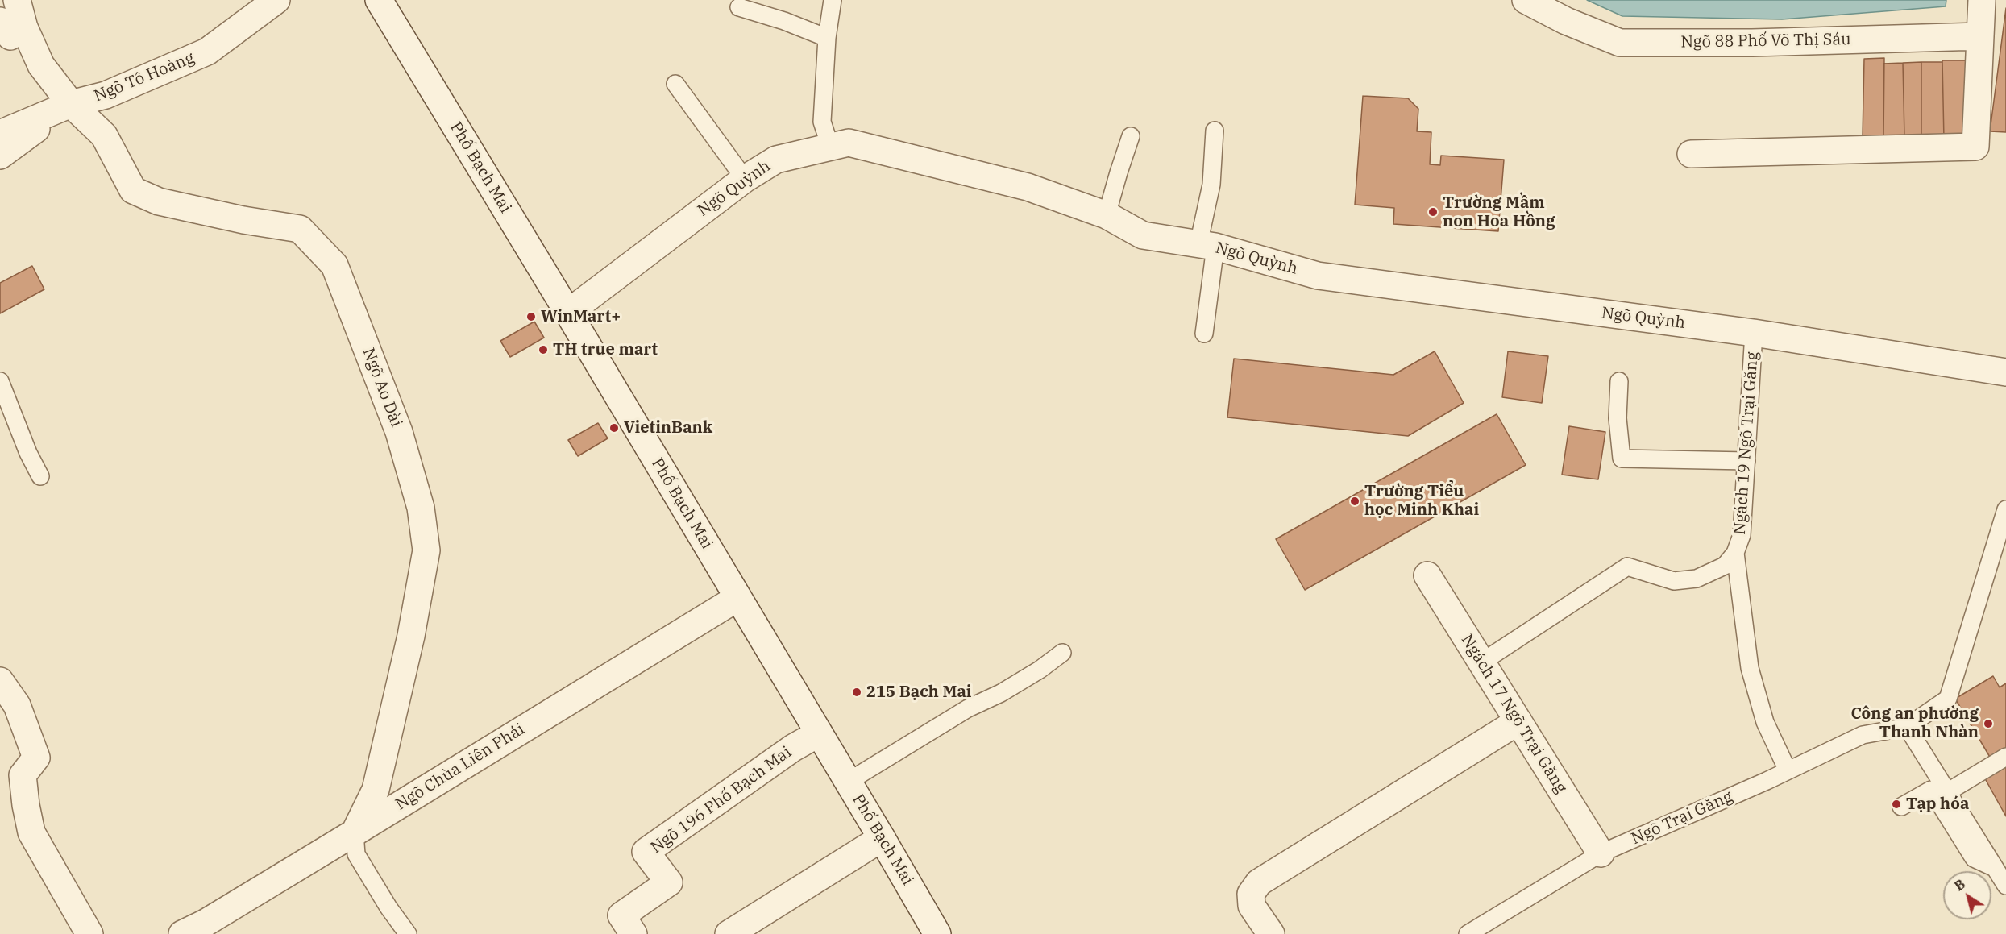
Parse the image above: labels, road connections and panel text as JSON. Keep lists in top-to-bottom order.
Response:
{
  "streets": {
    "street": [
      "Ngõ 88 Phố Võ Thị Sáu",
      "Ngõ Tô Hoàng",
      "Phố Bạch Mai",
      "Ngõ Quỳnh",
      "Ngõ Ao Dài",
      "Ngách 17 Ngõ Trại Găng",
      "Ngõ Chùa Liên Phái",
      "Ngõ 196 Phố Bạch Mai"
    ],
    "lane": ["Ngách 19 Ngõ Trại Găng", "Ngõ Trại Găng"]
  },
  "crossings": [
    ["Ngõ Tô Hoàng", "Ngõ Ao Dài"],
    ["Phố Bạch Mai", "Ngõ Quỳnh"],
    ["Phố Bạch Mai", "Ngõ Chùa Liên Phái"],
    ["Phố Bạch Mai", "Ngõ 196 Phố Bạch Mai"],
    ["Ngõ Quỳnh", "Ngách 19 Ngõ Trại Găng"],
    ["Ngõ Ao Dài", "Ngõ Chùa Liên Phái"],
    ["Ngách 19 Ngõ Trại Găng", "Ngách 17 Ngõ Trại Găng"],
    ["Ngách 19 Ngõ Trại Găng", "Ngõ Trại Găng"],
    ["Ngách 17 Ngõ Trại Găng", "Ngõ Trại Găng"]
  ],
  "places": [
    "Trường Mầm non Hoa Hồng",
    "WinMart+",
    "TH true mart",
    "VietinBank",
    "Trường Tiểu học Minh Khai",
    "215 Bạch Mai",
    "Công an phường Thanh Nhàn",
    "Tạp hóa"
  ],
  "north": "top left"
}
